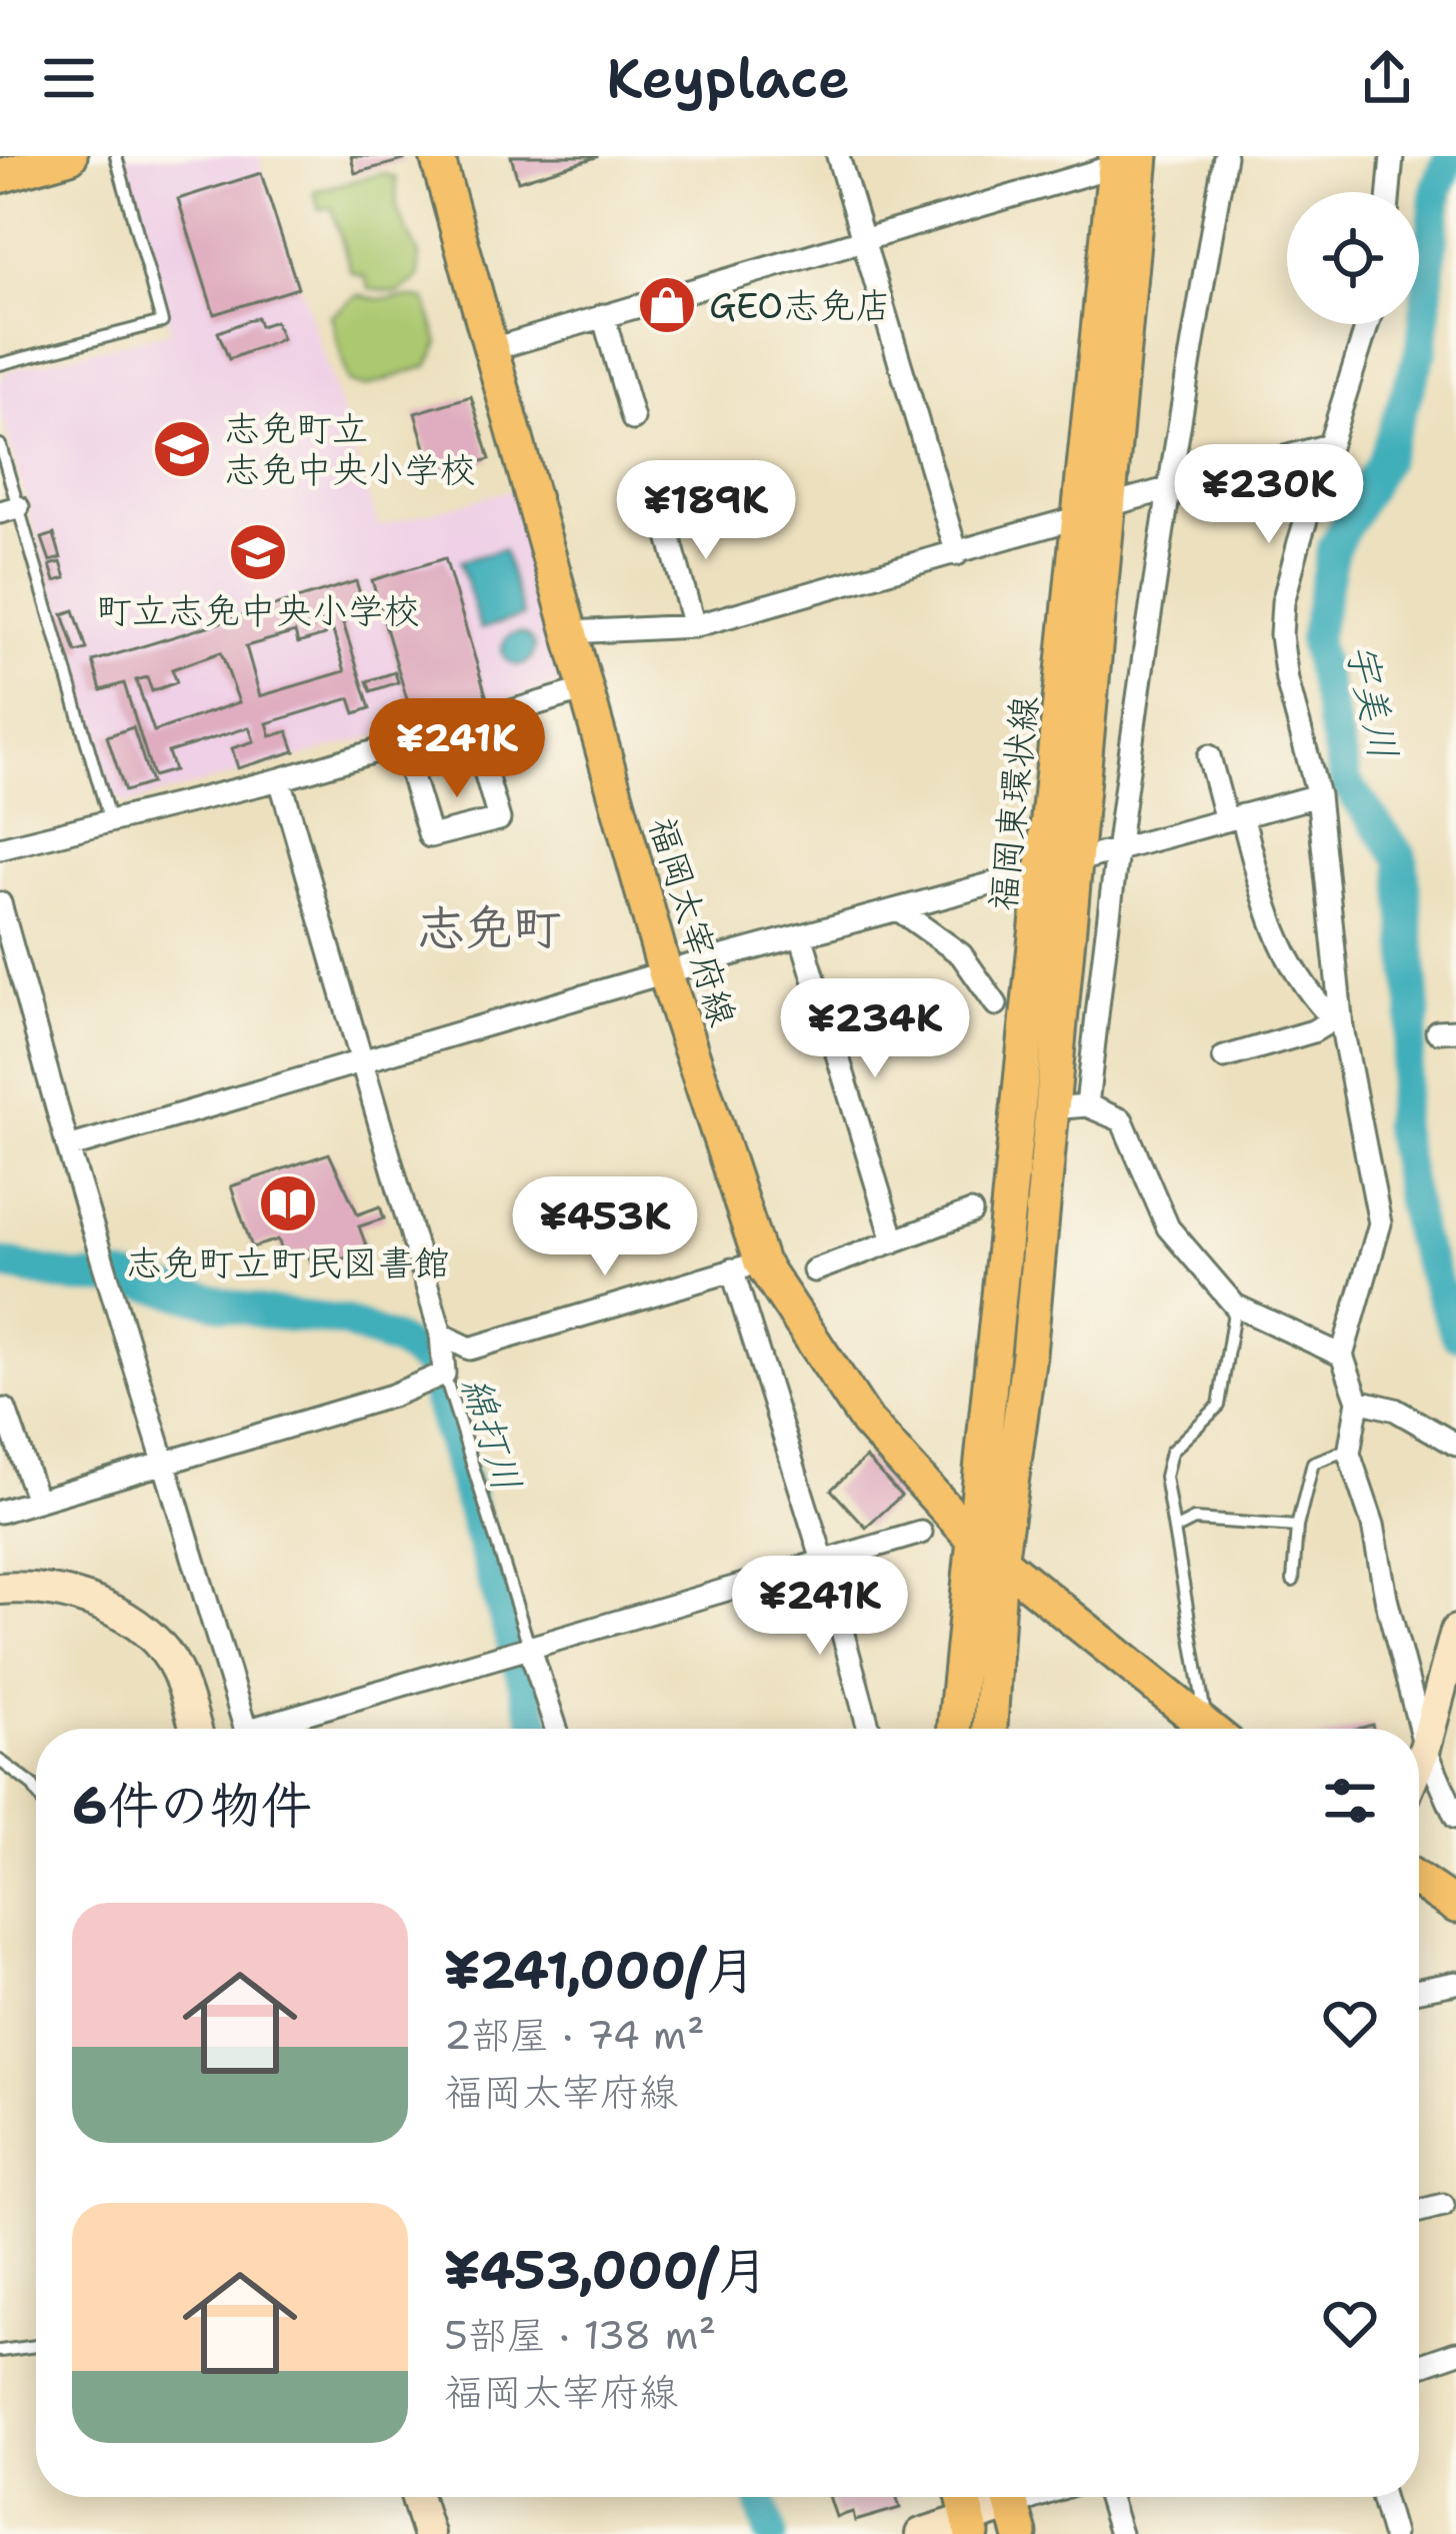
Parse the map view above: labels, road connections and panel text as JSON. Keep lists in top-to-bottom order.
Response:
{
  "streets": {
    "main road": ["福岡東環状線", "福岡太宰府線"]
  },
  "crossings": [
    ["福岡東環状線", "福岡太宰府線"]
  ],
  "districts": ["志免町"],
  "water": ["宇美川", "綿打川"],
  "places": {
    "shop": ["GEO志免店"],
    "school or university": ["志免町立 志免中央小学校", "町立志免中央小学校"],
    "library": ["志免町立町民図書館"]
  },
  "page": {
    "header": "Keyplace",
    "price": [
      "¥230K",
      "¥189K",
      "¥241K",
      "¥234K",
      "¥453K",
      "¥241K"
    ],
    "heading": "6件の物件",
    "list": [
      {
        "name": "¥241,000/月",
        "note": "2部屋 · 74 m² · 福岡太宰府線"
      },
      {
        "name": "¥453,000/月",
        "note": "5部屋 · 138 m² · 福岡太宰府線"
      }
    ]
  }
}
